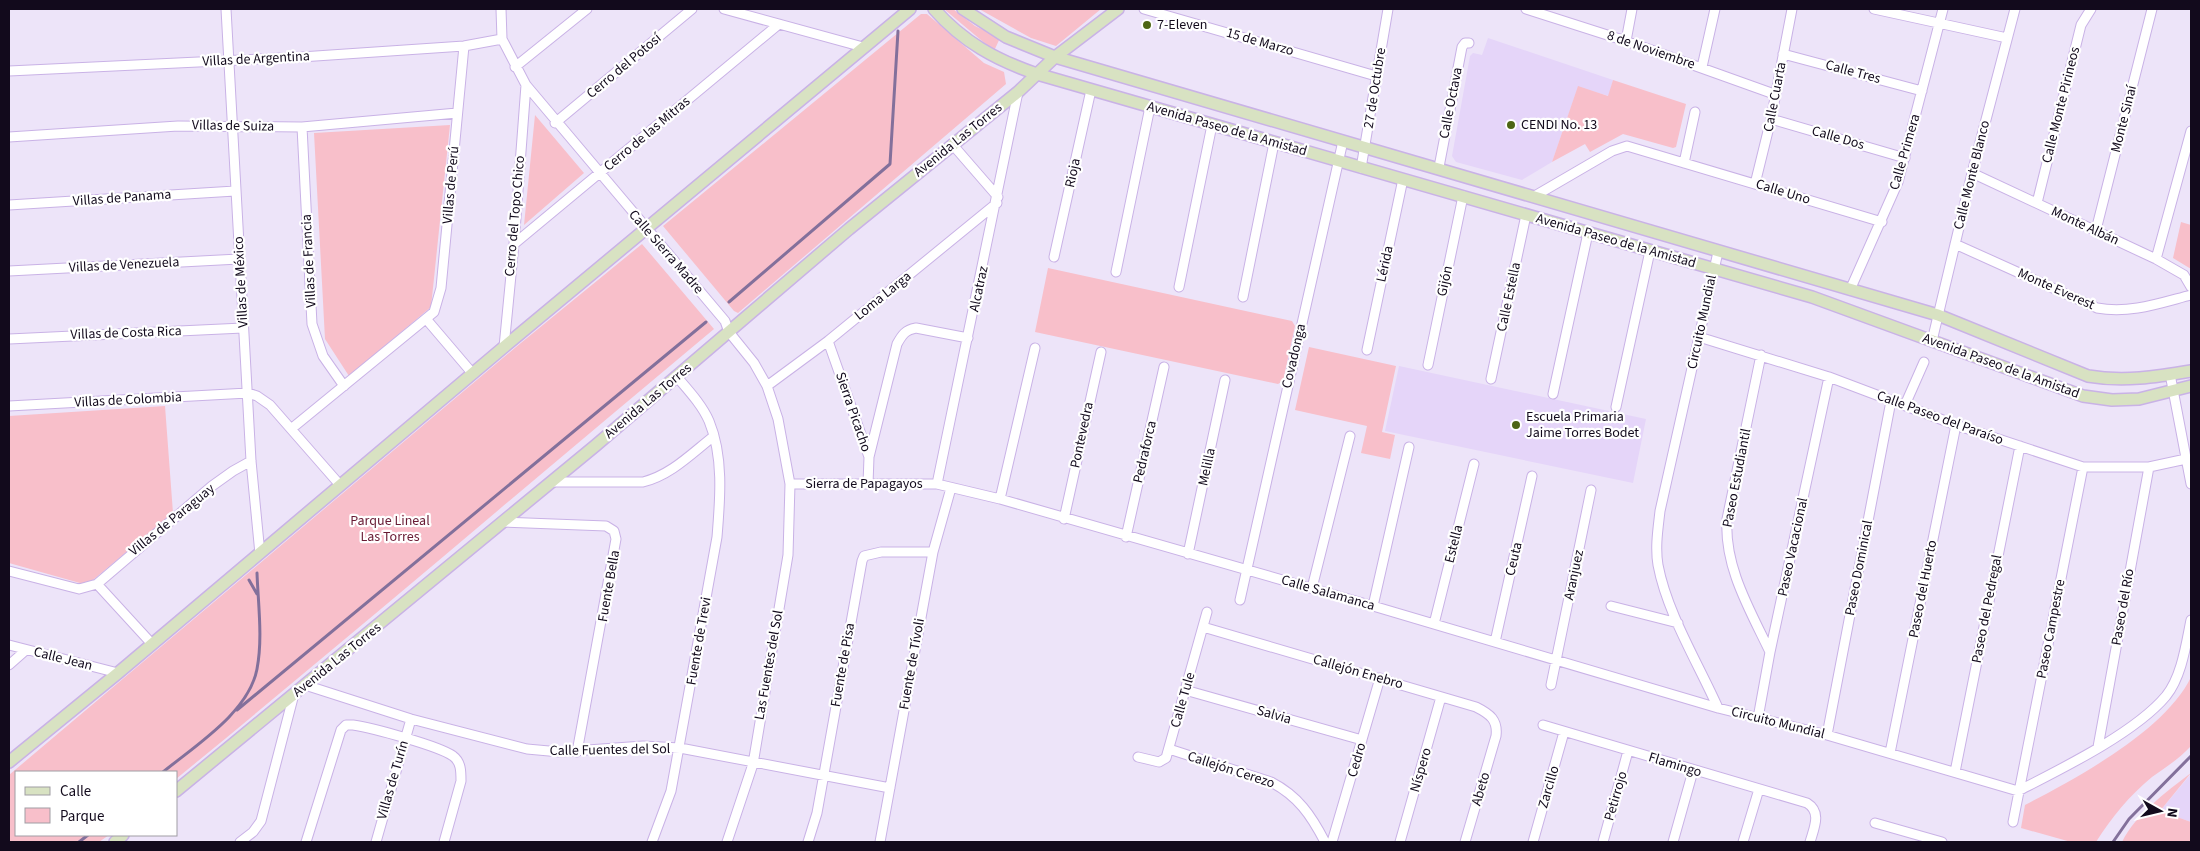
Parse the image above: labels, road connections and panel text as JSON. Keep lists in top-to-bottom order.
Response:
{
  "streets": {
    "street": [
      "15 de Marzo",
      "8 de Noviembre",
      "Villas de Argentina",
      "Cerro del Potosí",
      "Calle Tres",
      "27 de Octubre",
      "Calle Cuarta",
      "Calle Octava",
      "Calle Monte Pirineos",
      "Monte Sinaí",
      "Villas de Suiza",
      "Avenida Paseo de la Amistad",
      "Cerro de las Mitras",
      "Calle Dos",
      "Avenida Las Torres",
      "Calle Primera",
      "Rioja",
      "Calle Monte Blanco",
      "Villas de Perú",
      "Calle Uno",
      "Villas de Panama",
      "Cerro del Topo Chico",
      "Monte Albán",
      "Calle Sierra Madre",
      "Villas de Francia",
      "Lérida",
      "Villas de Venezuela",
      "Gijón",
      "Villas de México",
      "Alcatraz",
      "Monte Everest",
      "Loma Larga",
      "Calle Estella",
      "Circuito Mundial",
      "Villas de Costa Rica",
      "Covadonga",
      "Villas de Colombia",
      "Sierra Picacho",
      "Calle Paseo del Paraíso",
      "Pontevedra",
      "Pedraforca",
      "Melilla",
      "Paseo Estudiantil",
      "Sierra de Papagayos",
      "Villas de Paraguay",
      "Estella",
      "Paseo Vacacional",
      "Ceuta",
      "Paseo Dominical",
      "Aranjuez",
      "Fuente Bella",
      "Paseo del Huerto",
      "Calle Salamanca",
      "Paseo del Río",
      "Paseo del Pedregal",
      "Paseo Campestre",
      "Fuente de Trevi",
      "Calle Jean",
      "Fuente de Tívoli",
      "Las Fuentes del Sol",
      "Fuente de Pisa",
      "Callejón Enebro",
      "Calle Tule",
      "Salvia",
      "Calle Fuentes del Sol",
      "Cedro",
      "Flamingo",
      "Callejón Cerezo",
      "Níspero",
      "Villas de Turín",
      "Zarcillo",
      "Abeto",
      "Petirrojo"
    ]
  },
  "crossings": [
    ["15 de Marzo", "27 de Octubre"],
    ["8 de Noviembre", "Calle Cuarta"],
    ["Villas de Argentina", "Villas de Perú"],
    ["Villas de Argentina", "Calle Sierra Madre"],
    ["Villas de Argentina", "Villas de México"],
    ["Cerro del Potosí", "Calle Sierra Madre"],
    ["Calle Tres", "Calle Cuarta"],
    ["Calle Tres", "Calle Primera"],
    ["27 de Octubre", "Avenida Paseo de la Amistad"],
    ["Calle Cuarta", "Calle Dos"],
    ["Calle Cuarta", "Calle Uno"],
    ["Calle Octava", "Avenida Paseo de la Amistad"],
    ["Calle Monte Pirineos", "Monte Albán"],
    ["Monte Sinaí", "Monte Albán"],
    ["Villas de Suiza", "Villas de Perú"],
    ["Villas de Suiza", "Villas de Francia"],
    ["Villas de Suiza", "Villas de México"],
    ["Avenida Paseo de la Amistad", "Avenida Las Torres"],
    ["Avenida Paseo de la Amistad", "Calle Primera"],
    ["Avenida Paseo de la Amistad", "Rioja"],
    ["Avenida Paseo de la Amistad", "Calle Monte Blanco"],
    ["Avenida Paseo de la Amistad", "Calle Uno"],
    ["Avenida Paseo de la Amistad", "Lérida"],
    ["Avenida Paseo de la Amistad", "Gijón"],
    ["Avenida Paseo de la Amistad", "Calle Estella"],
    ["Avenida Paseo de la Amistad", "Circuito Mundial"],
    ["Avenida Paseo de la Amistad", "Covadonga"],
    ["Cerro de las Mitras", "Cerro del Topo Chico"],
    ["Cerro de las Mitras", "Calle Sierra Madre"],
    ["Calle Dos", "Calle Primera"],
    ["Avenida Las Torres", "Calle Sierra Madre"],
    ["Avenida Las Torres", "Alcatraz"],
    ["Avenida Las Torres", "Fuente Bella"],
    ["Avenida Las Torres", "Fuente de Trevi"],
    ["Avenida Las Torres", "Calle Fuentes del Sol"],
    ["Calle Primera", "Calle Uno"],
    ["Calle Monte Blanco", "Monte Albán"],
    ["Calle Monte Blanco", "Monte Everest"],
    ["Villas de Perú", "Villas de Francia"],
    ["Villas de Panama", "Villas de México"],
    ["Cerro del Topo Chico", "Calle Sierra Madre"],
    ["Calle Sierra Madre", "Loma Larga"],
    ["Calle Sierra Madre", "Sierra de Papagayos"],
    ["Calle Sierra Madre", "Las Fuentes del Sol"],
    ["Villas de Venezuela", "Villas de México"],
    ["Villas de México", "Villas de Costa Rica"],
    ["Villas de México", "Villas de Colombia"],
    ["Villas de México", "Villas de Paraguay"],
    ["Alcatraz", "Loma Larga"],
    ["Alcatraz", "Sierra de Papagayos"],
    ["Alcatraz", "Calle Salamanca"],
    ["Loma Larga", "Sierra Picacho"],
    ["Circuito Mundial", "Calle Paseo del Paraíso"],
    ["Circuito Mundial", "Paseo Vacacional"],
    ["Circuito Mundial", "Paseo Dominical"],
    ["Circuito Mundial", "Paseo del Huerto"],
    ["Circuito Mundial", "Calle Salamanca"],
    ["Circuito Mundial", "Paseo del Pedregal"],
    ["Circuito Mundial", "Paseo Campestre"],
    ["Covadonga", "Calle Salamanca"],
    ["Sierra Picacho", "Sierra de Papagayos"],
    ["Calle Paseo del Paraíso", "Paseo Estudiantil"],
    ["Calle Paseo del Paraíso", "Paseo Vacacional"],
    ["Calle Paseo del Paraíso", "Paseo Dominical"],
    ["Calle Paseo del Paraíso", "Paseo del Huerto"],
    ["Calle Paseo del Paraíso", "Paseo del Río"],
    ["Calle Paseo del Paraíso", "Paseo del Pedregal"],
    ["Calle Paseo del Paraíso", "Paseo Campestre"],
    ["Pontevedra", "Calle Salamanca"],
    ["Pedraforca", "Calle Salamanca"],
    ["Melilla", "Calle Salamanca"],
    ["Paseo Estudiantil", "Paseo Vacacional"],
    ["Sierra de Papagayos", "Calle Salamanca"],
    ["Sierra de Papagayos", "Las Fuentes del Sol"],
    ["Estella", "Calle Salamanca"],
    ["Ceuta", "Calle Salamanca"],
    ["Aranjuez", "Calle Salamanca"],
    ["Fuente Bella", "Calle Fuentes del Sol"],
    ["Calle Salamanca", "Fuente de Tívoli"],
    ["Fuente de Trevi", "Calle Fuentes del Sol"],
    ["Fuente de Tívoli", "Fuente de Pisa"],
    ["Fuente de Tívoli", "Calle Fuentes del Sol"],
    ["Las Fuentes del Sol", "Calle Fuentes del Sol"],
    ["Fuente de Pisa", "Calle Fuentes del Sol"],
    ["Callejón Enebro", "Calle Tule"],
    ["Callejón Enebro", "Cedro"],
    ["Callejón Enebro", "Níspero"],
    ["Callejón Enebro", "Abeto"],
    ["Calle Tule", "Salvia"],
    ["Calle Tule", "Callejón Cerezo"],
    ["Salvia", "Cedro"],
    ["Calle Fuentes del Sol", "Villas de Turín"],
    ["Flamingo", "Zarcillo"],
    ["Flamingo", "Petirrojo"]
  ],
  "parks": ["Parque Lineal Las Torres"],
  "places": ["7-Eleven", "CENDI No. 13", "Escuela Primaria Jaime Torres Bodet"],
  "legend": ["Calle", "Parque"],
  "north": "right"
}
